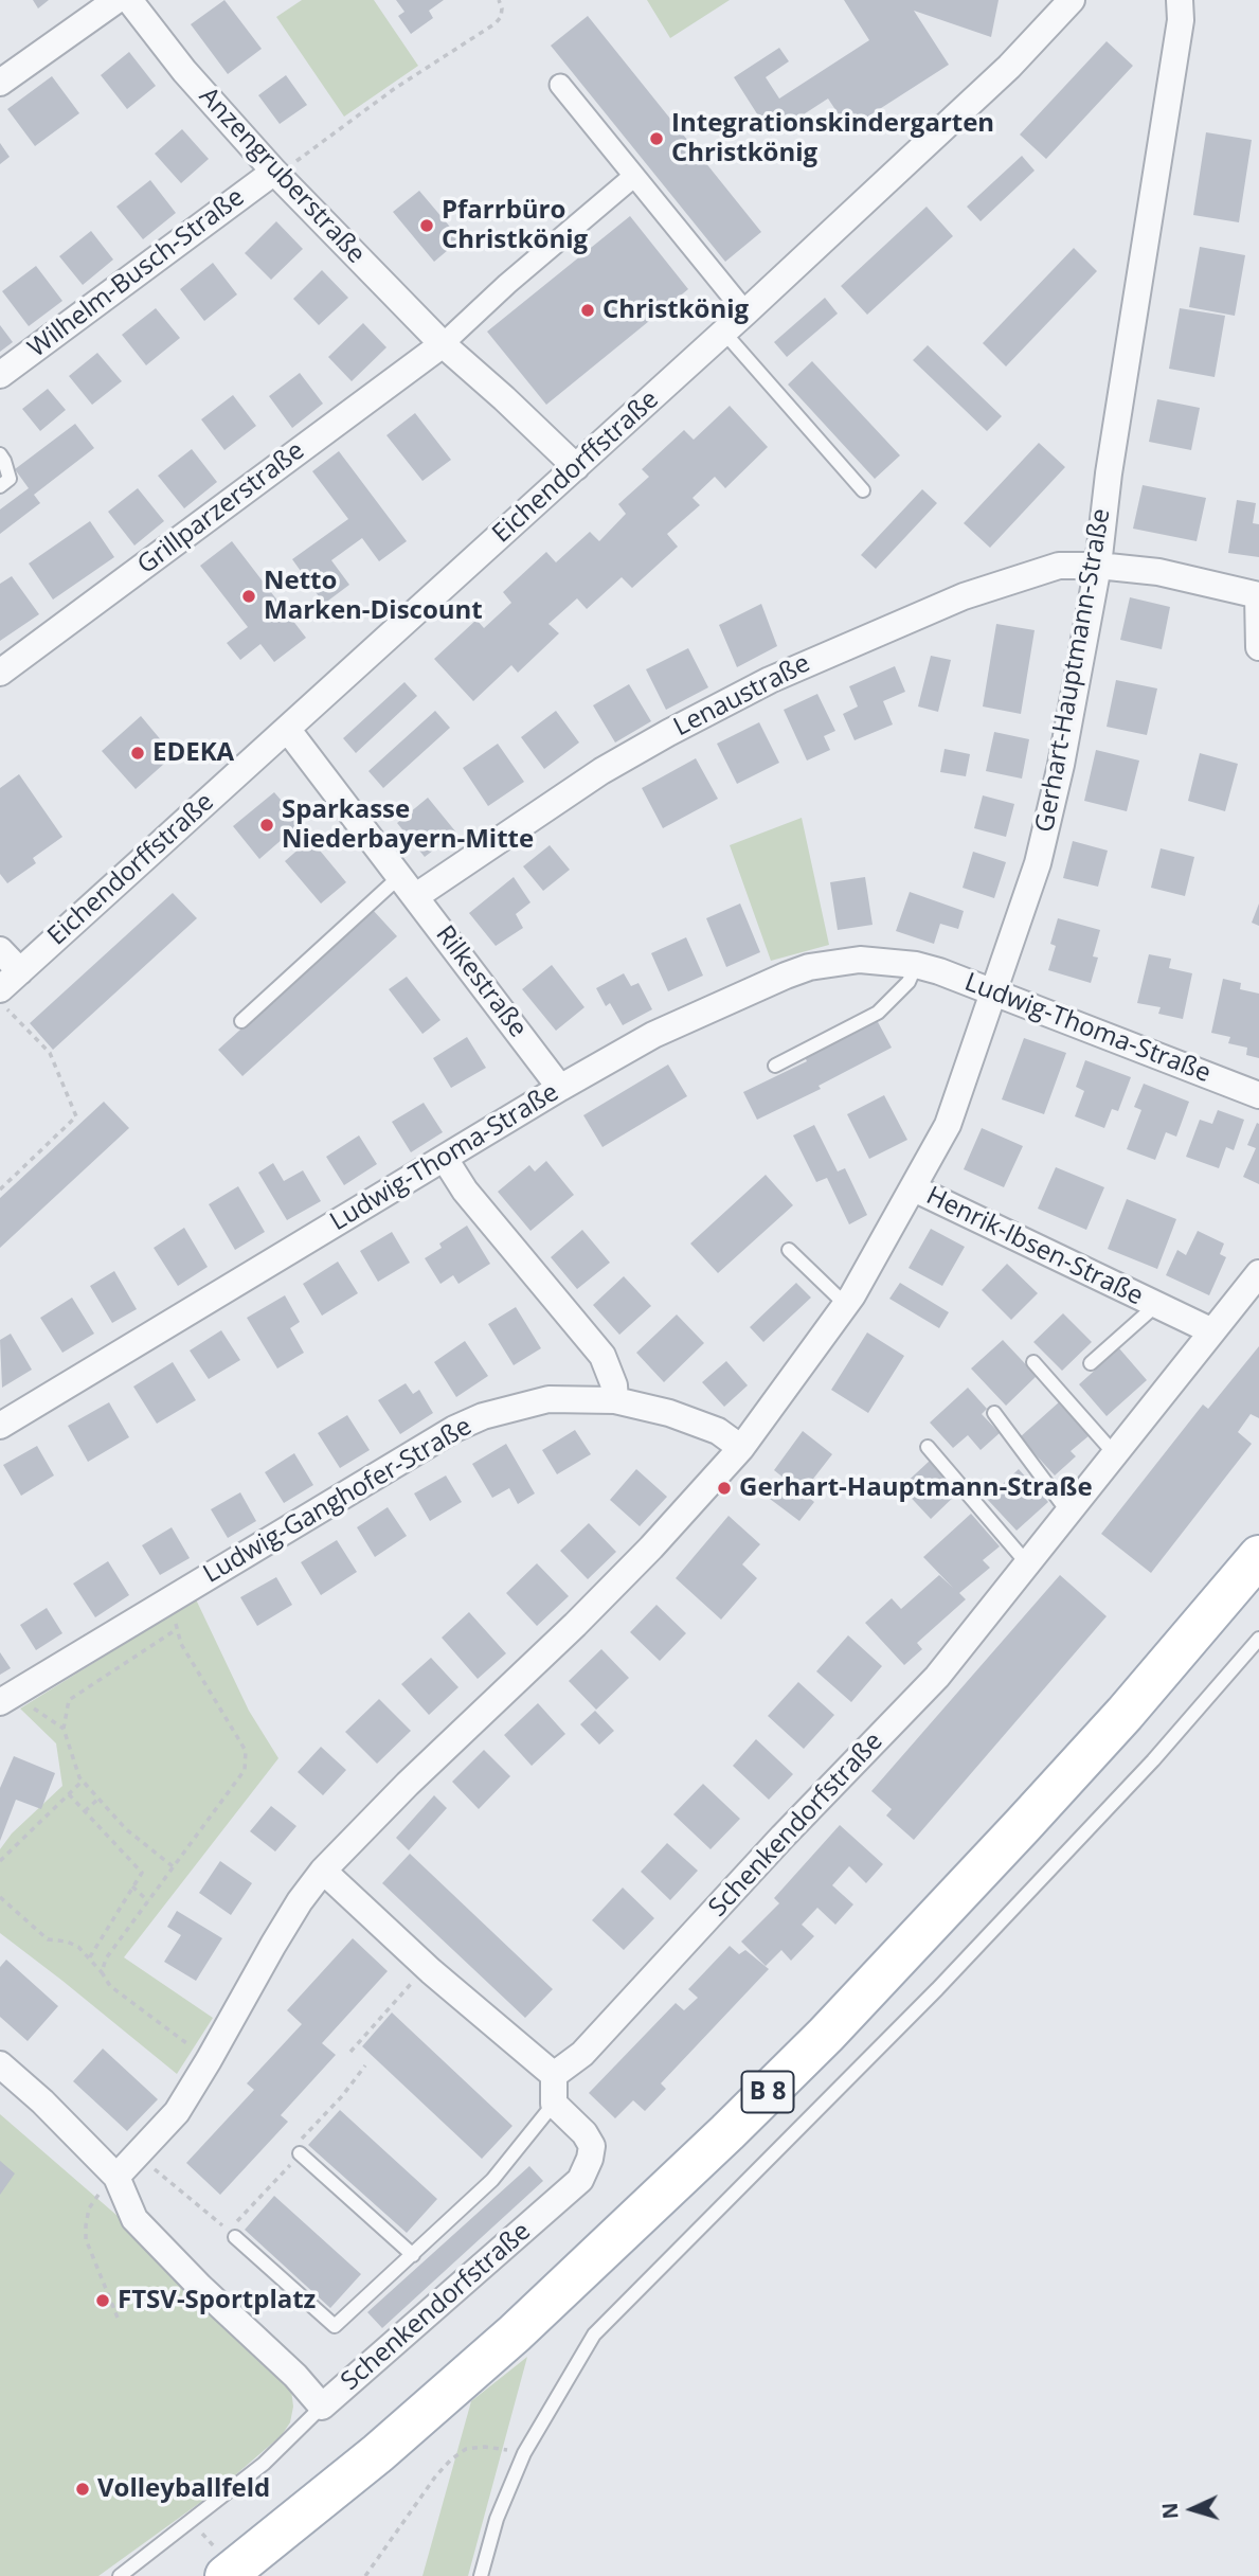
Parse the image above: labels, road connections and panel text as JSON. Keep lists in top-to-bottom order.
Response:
{
  "streets": {
    "main road": ["B 8"],
    "street": [
      "Anzengruberstraße",
      "Wilhelm-Busch-Straße",
      "Eichendorffstraße",
      "Grillparzerstraße",
      "Gerhart-Hauptmann-Straße",
      "Lenaustraße",
      "Rilkestraße",
      "Ludwig-Thoma-Straße",
      "Henrik-Ibsen-Straße",
      "Ludwig-Ganghofer-Straße",
      "Schenkendorfstraße"
    ]
  },
  "crossings": [
    ["Anzengruberstraße", "Wilhelm-Busch-Straße"],
    ["Anzengruberstraße", "Eichendorffstraße"],
    ["Anzengruberstraße", "Grillparzerstraße"],
    ["Eichendorffstraße", "Rilkestraße"],
    ["Gerhart-Hauptmann-Straße", "Lenaustraße"],
    ["Gerhart-Hauptmann-Straße", "Ludwig-Thoma-Straße"],
    ["Gerhart-Hauptmann-Straße", "Henrik-Ibsen-Straße"],
    ["Gerhart-Hauptmann-Straße", "Ludwig-Ganghofer-Straße"],
    ["Lenaustraße", "Rilkestraße"],
    ["Rilkestraße", "Ludwig-Thoma-Straße"],
    ["Henrik-Ibsen-Straße", "Schenkendorfstraße"]
  ],
  "places": [
    "Integrationskindergarten Christkönig",
    "Pfarrbüro Christkönig",
    "Christkönig",
    "Netto Marken-Discount",
    "EDEKA",
    "Sparkasse Niederbayern-Mitte",
    "Gerhart-Hauptmann-Straße",
    "FTSV-Sportplatz",
    "Volleyballfeld"
  ],
  "north": "left"
}
